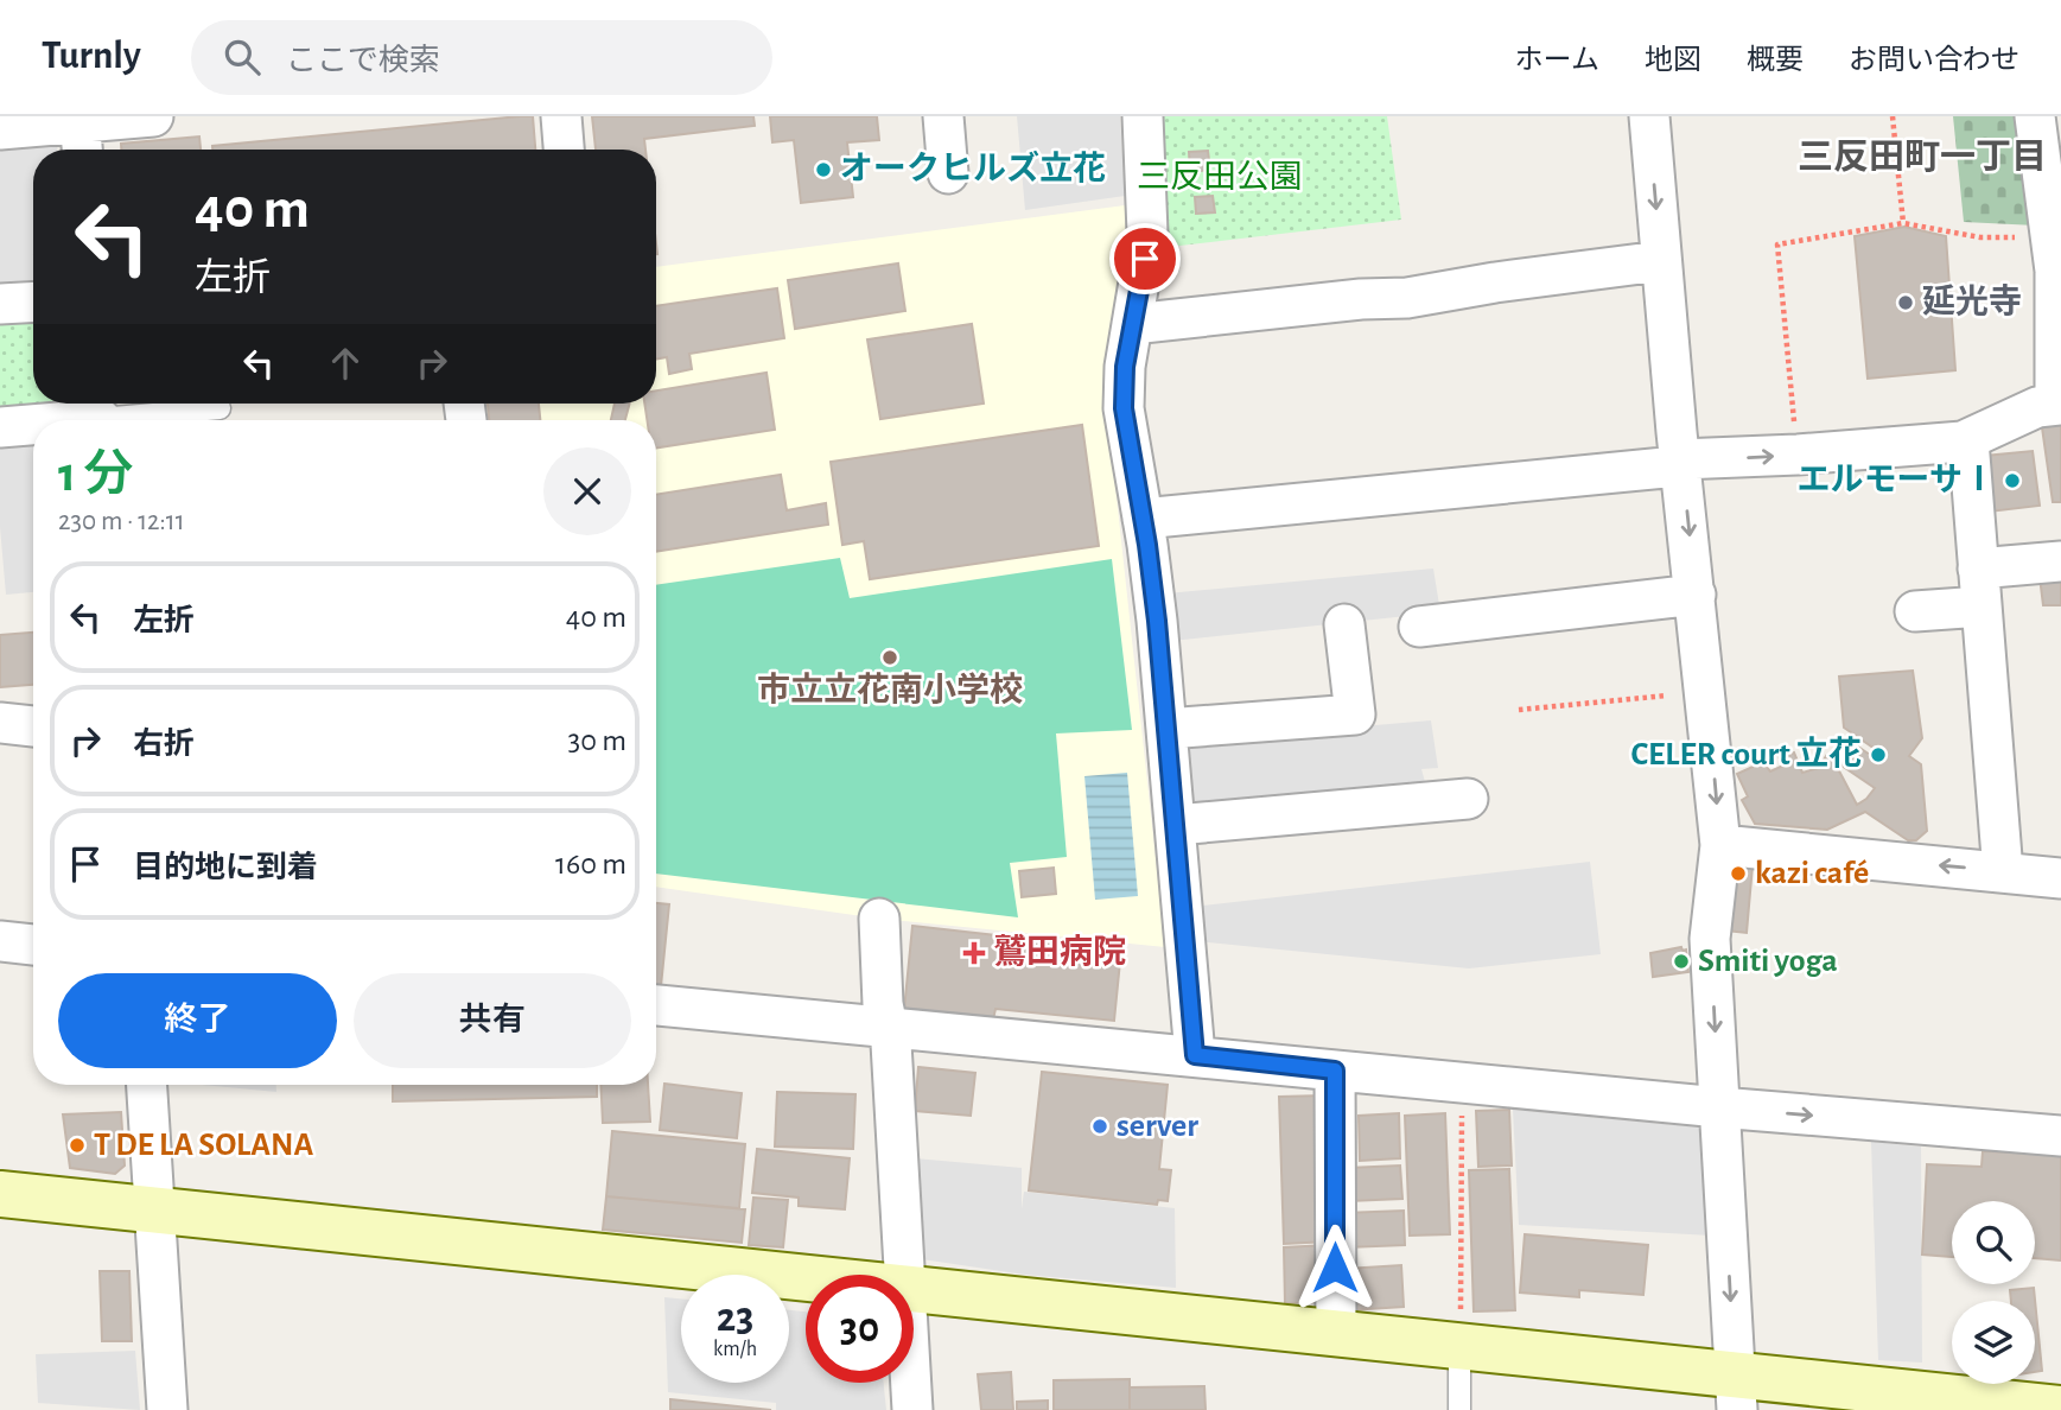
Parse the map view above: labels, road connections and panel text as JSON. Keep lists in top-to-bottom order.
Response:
{
  "districts": ["三反田町一丁目"],
  "parks": ["三反田公園"],
  "places": {
    "other": [
      "オークヒルズ立花",
      "延光寺",
      "エルモーサⅠ",
      "市立立花南小学校",
      "CELER court 立花",
      "kazi café",
      "Smiti yoga",
      "server",
      "T DE LA SOLANA"
    ],
    "health": ["鷲田病院"]
  },
  "page": {
    "header": "Turnly",
    "search": "ここで検索",
    "nav": [
      "ホーム",
      "地図",
      "概要",
      "お問い合わせ"
    ],
    "turn": ["40 m", "左折"],
    "heading": ["1 分", "230 m · 12:11"],
    "list": [
      {
        "name": "左折",
        "value": "40 m"
      },
      {
        "name": "右折",
        "value": "30 m"
      },
      {
        "name": "目的地に到着",
        "value": "160 m"
      }
    ],
    "buttons": ["終了", "共有"],
    "speed": "23 km/h",
    "limit": "30"
  }
}
